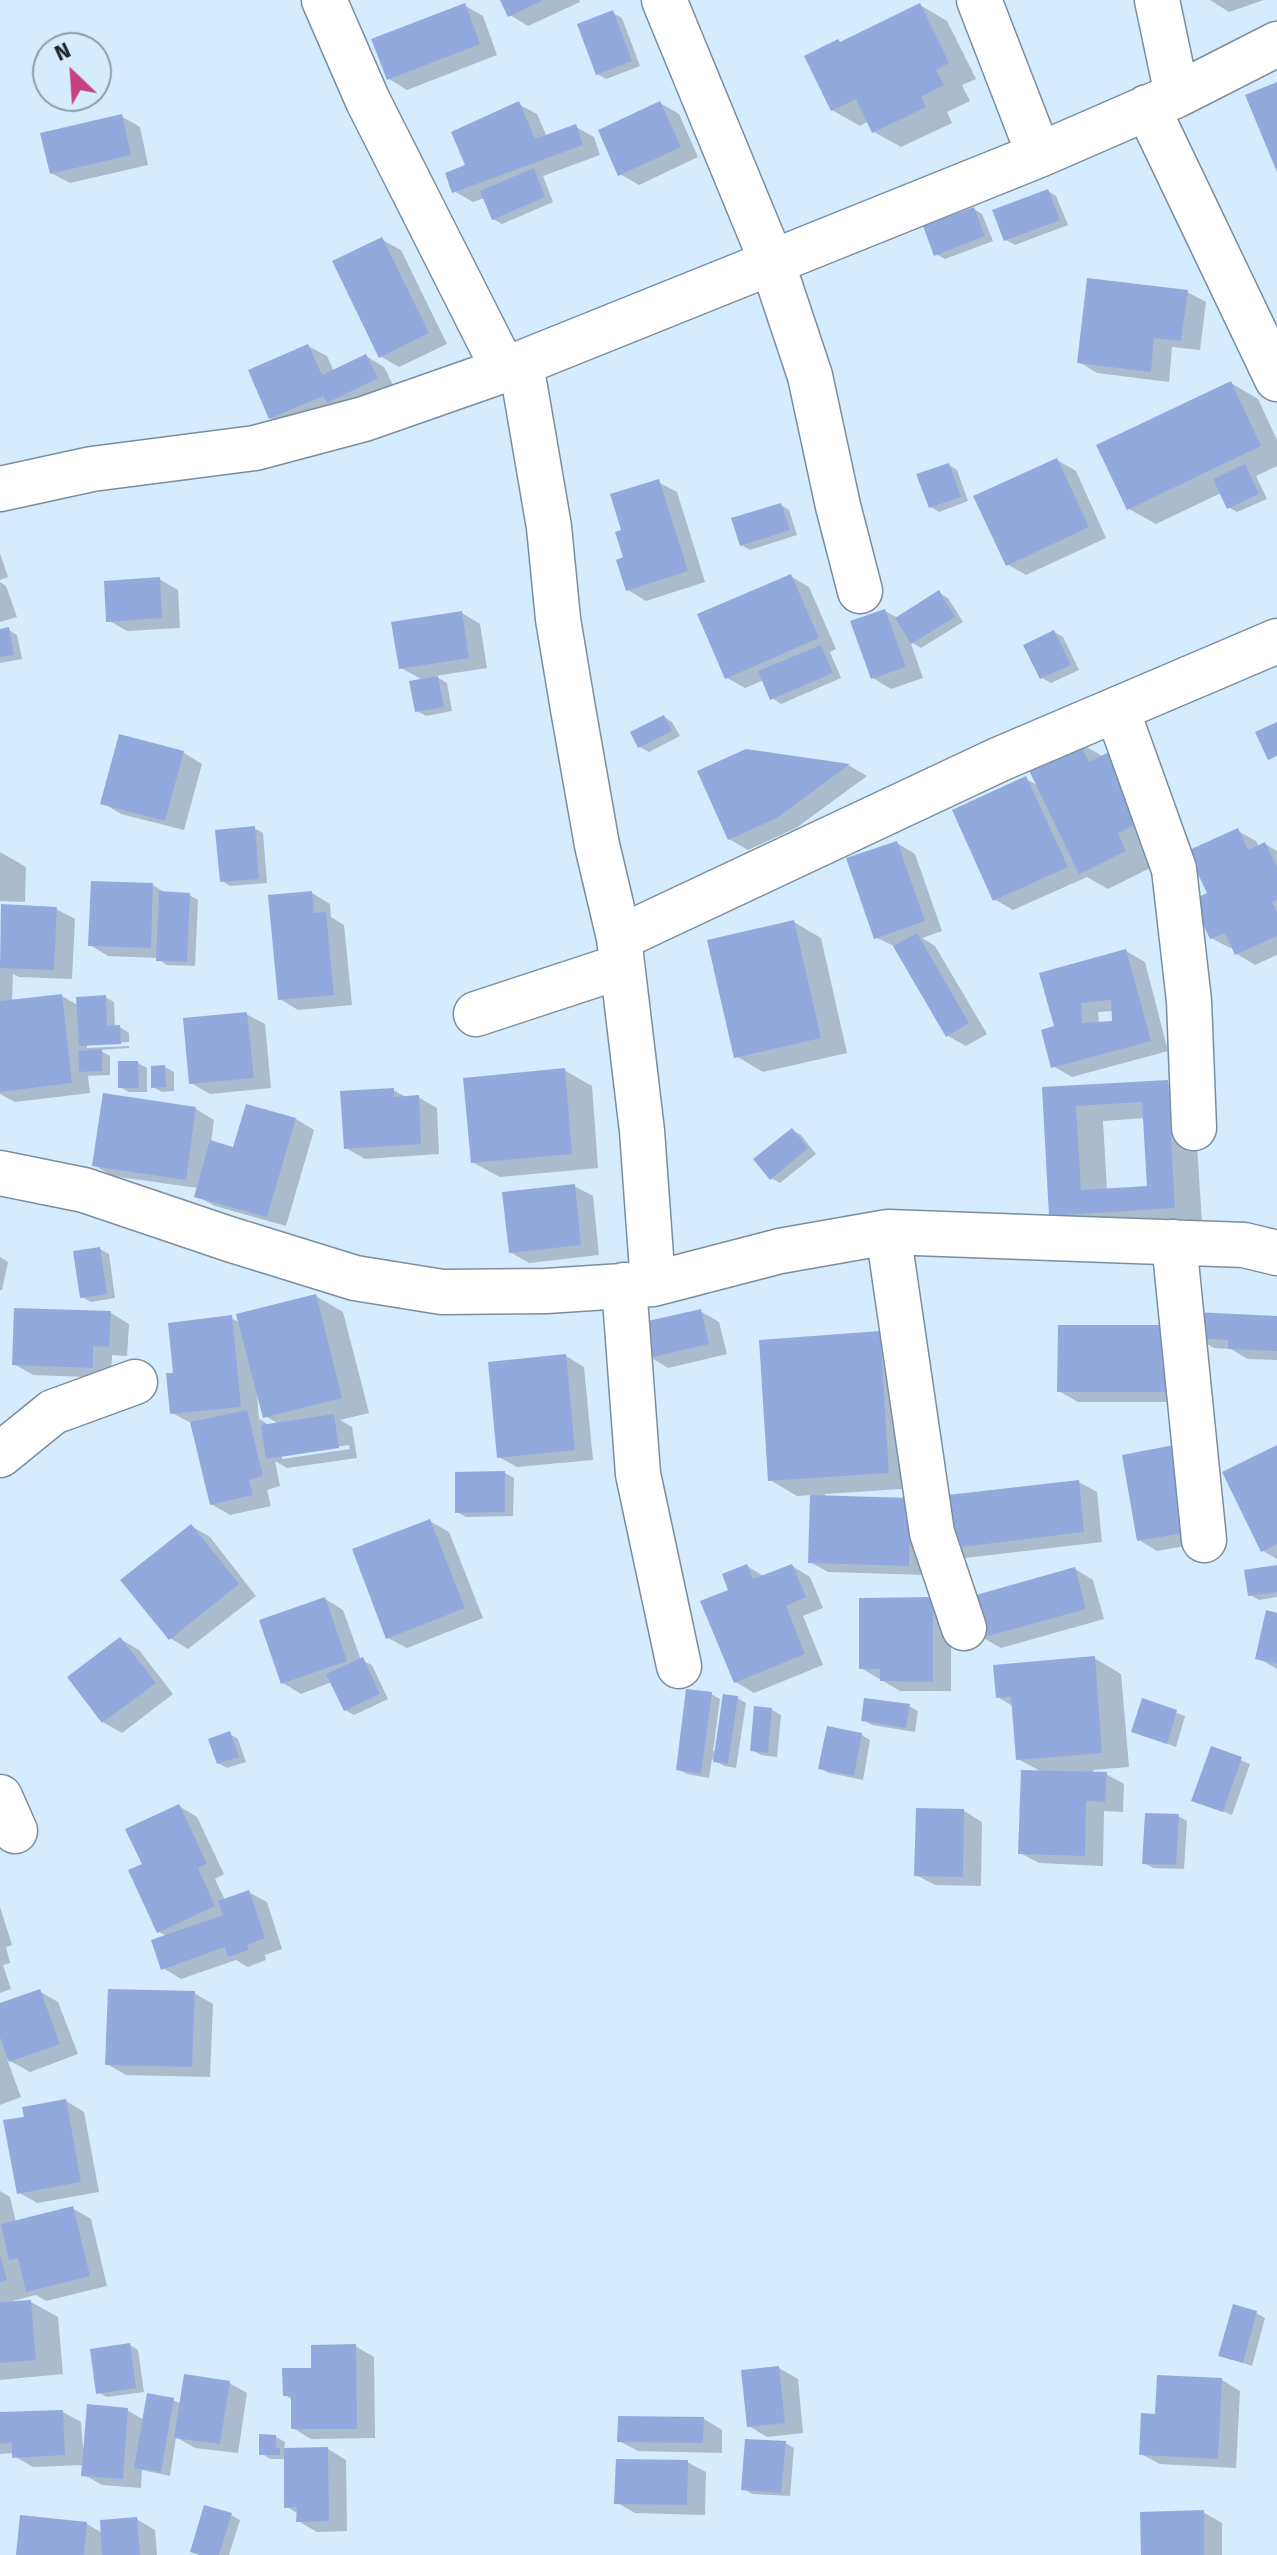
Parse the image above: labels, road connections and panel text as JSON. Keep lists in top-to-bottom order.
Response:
{
  "north": "top left"
}
